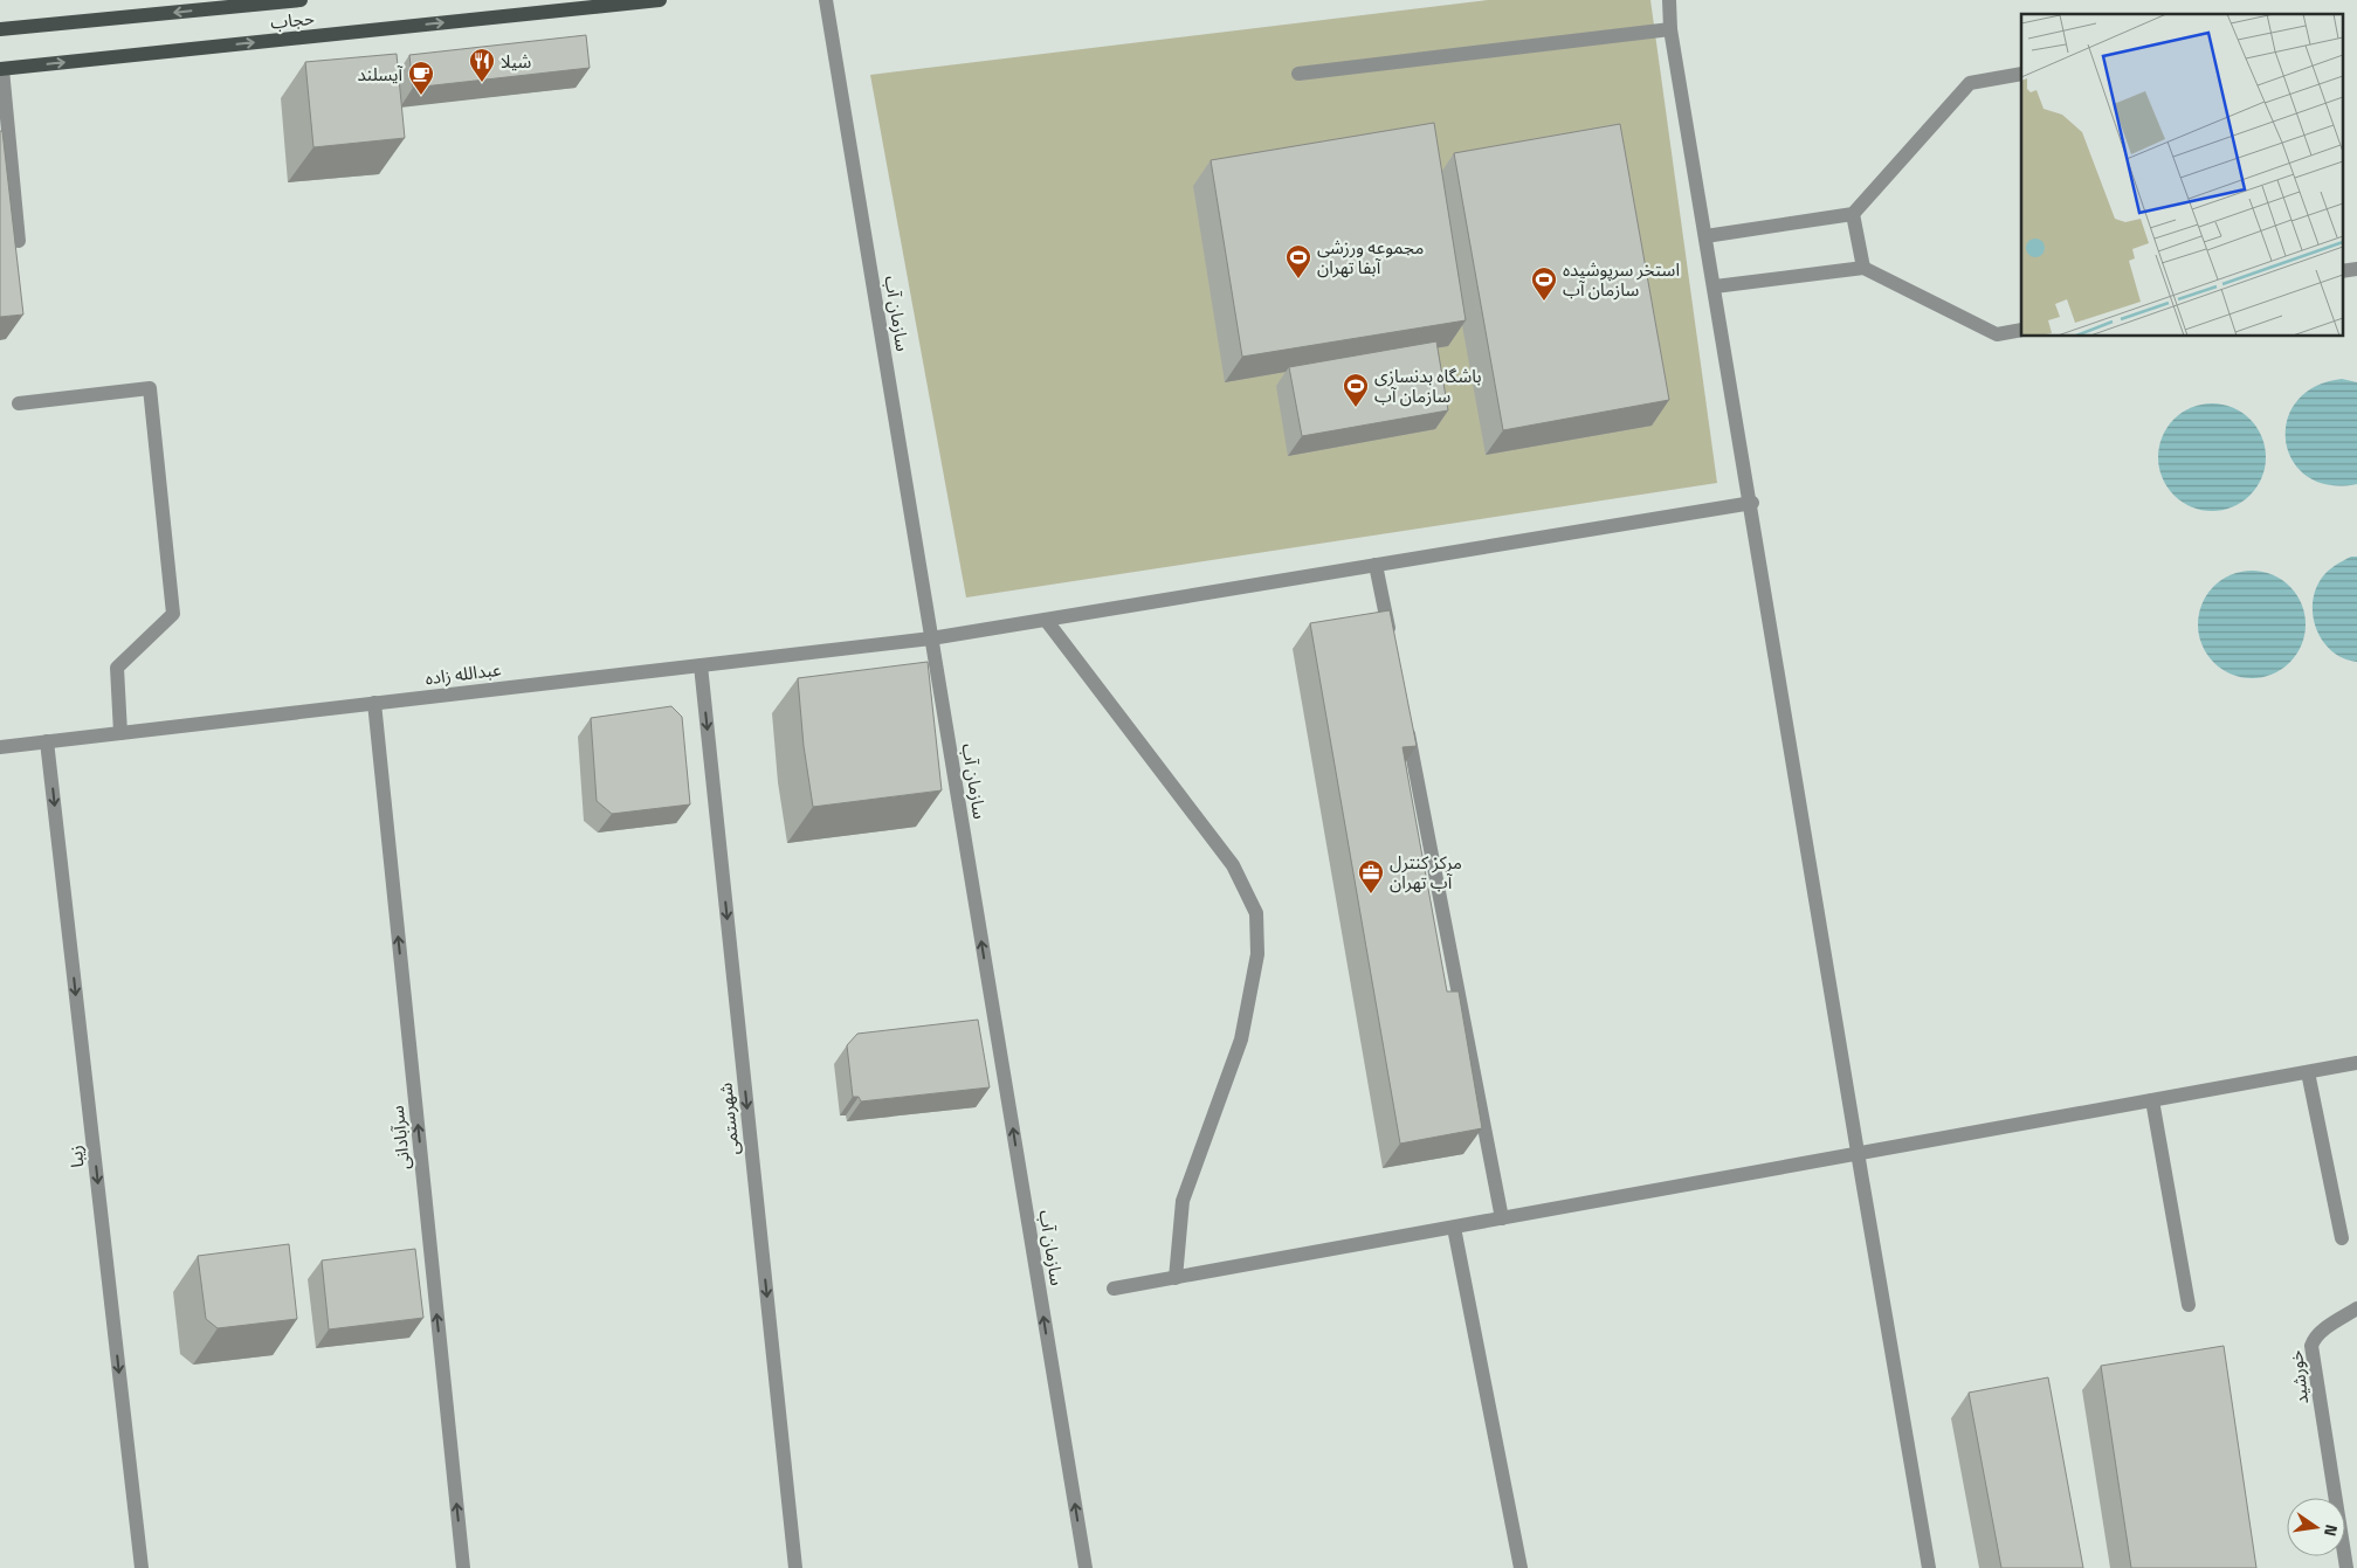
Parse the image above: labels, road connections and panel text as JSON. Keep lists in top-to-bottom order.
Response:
{
  "streets": {
    "main road": ["حجاب"],
    "street": [
      "سازمان آب",
      "عبدالله زاده",
      "شهرستمی",
      "سرآبادانی",
      "زیبا",
      "خورشید"
    ]
  },
  "crossings": [
    ["سازمان آب", "عبدالله زاده"],
    ["عبدالله زاده", "شهرستمی"],
    ["عبدالله زاده", "سرآبادانی"],
    ["عبدالله زاده", "زیبا"]
  ],
  "one_way": [
    "سازمان آب",
    "شهرستمی",
    "سرآبادانی",
    "زیبا"
  ],
  "places": {
    "restaurant": ["شیلا"],
    "cafe": ["آیسلند"],
    "sports": ["مجموعه ورزشی آبفا تهران", "استخر سرپوشیده سازمان آب", "باشگاه بدنسازی سازمان آب"],
    "office": ["مرکز کنترل آب تهران"]
  },
  "north": "right"
}
